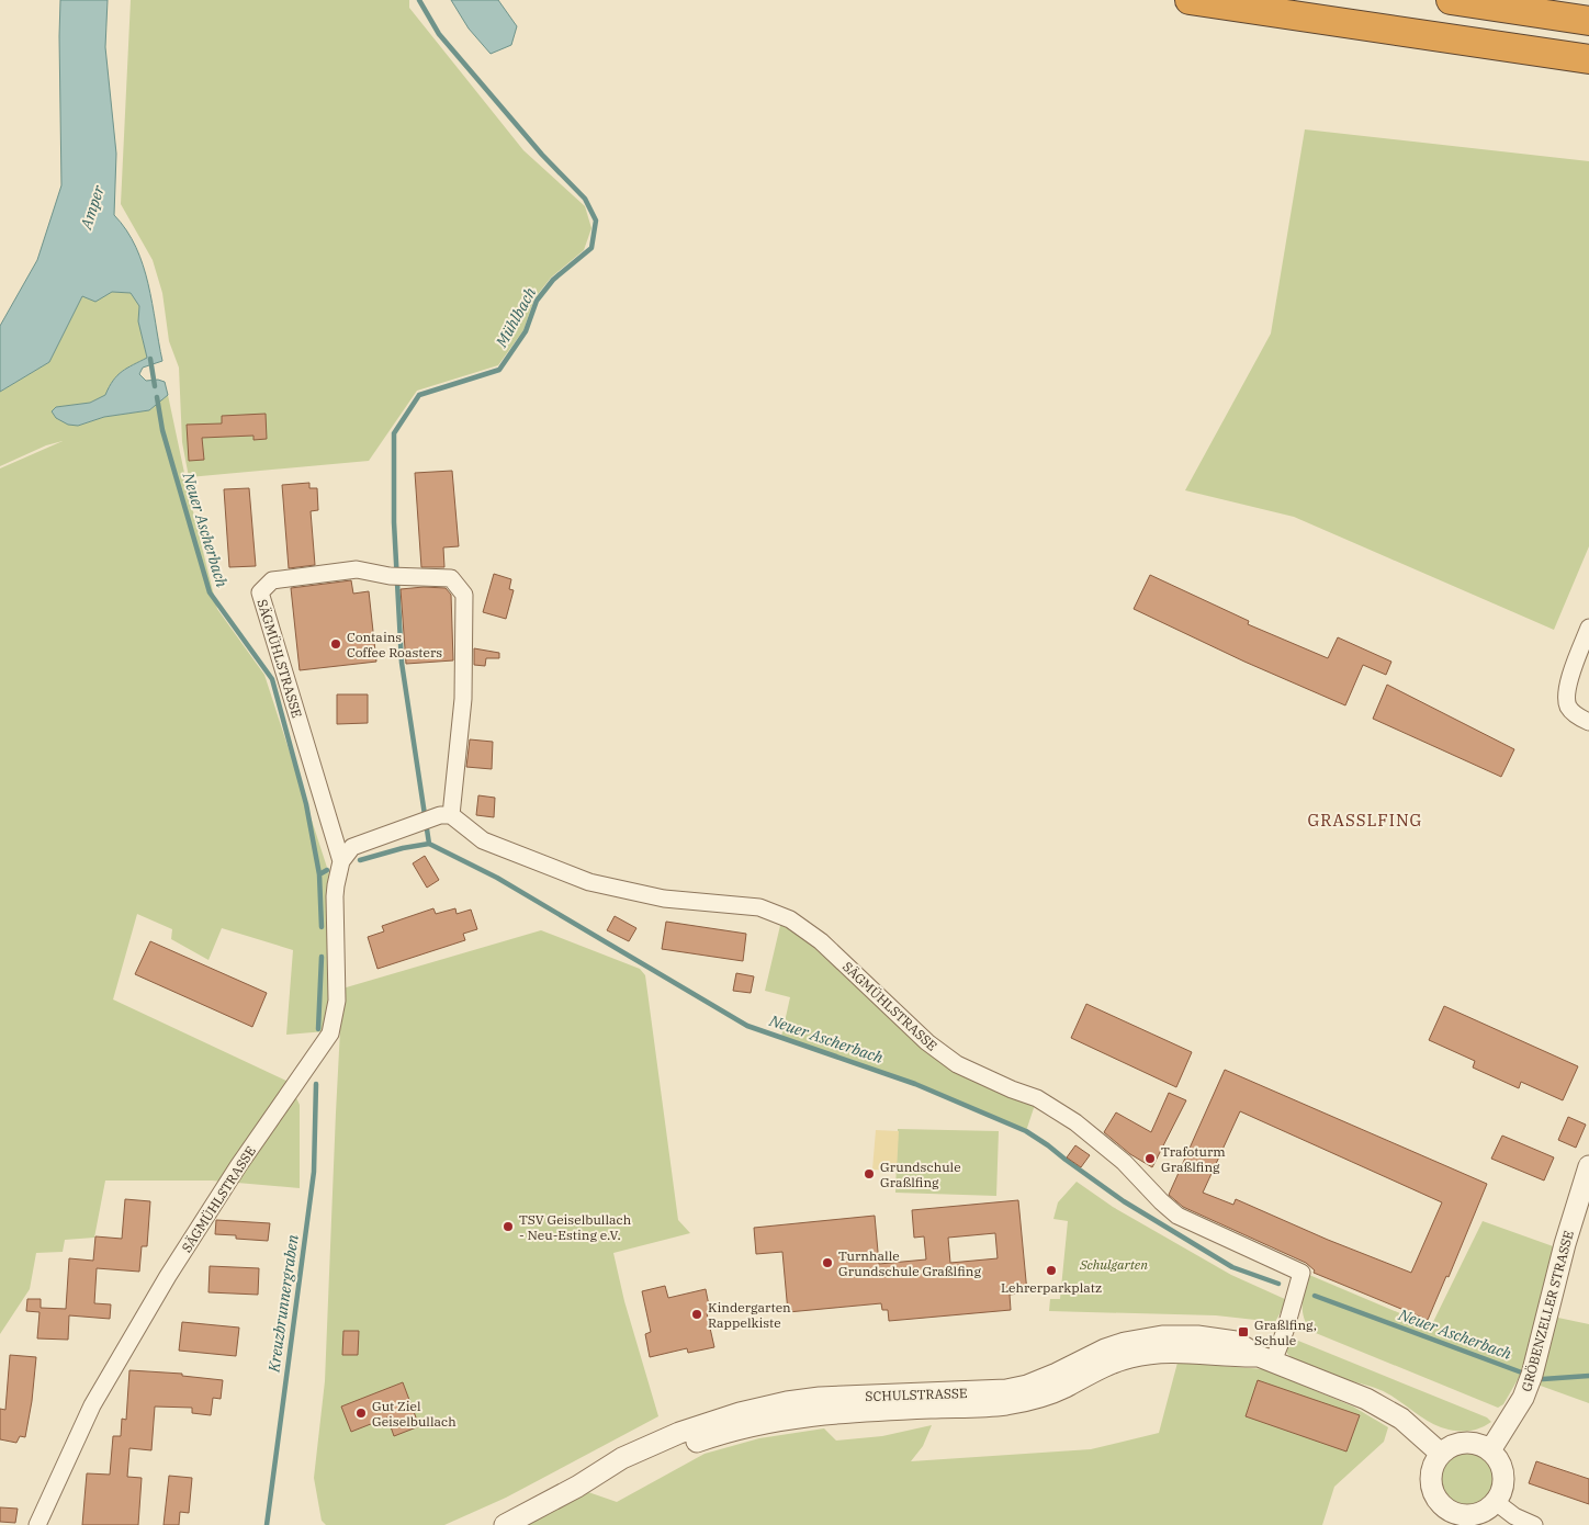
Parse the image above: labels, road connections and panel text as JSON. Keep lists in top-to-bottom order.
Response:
{
  "streets": {
    "street": ["SÄGMÜHLSTRASSE", "GRÖBENZELLER STRASSE", "SCHULSTRASSE"]
  },
  "crossings": [
    ["SÄGMÜHLSTRASSE", "SCHULSTRASSE"],
    ["GRÖBENZELLER STRASSE", "SCHULSTRASSE"]
  ],
  "districts": ["GRASSLFING"],
  "water": [
    "Amper",
    "Mühlbach",
    "Neuer Ascherbach",
    "Kreuzbrunnergraben"
  ],
  "parks": ["Schulgarten"],
  "places": {
    "other": [
      "Contains Coffee Roasters",
      "Trafoturm Graßlfing",
      "Grundschule Graßlfing",
      "TSV Geiselbullach - Neu-Esting e.V.",
      "Turnhalle Grundschule Graßlfing",
      "Lehrerparkplatz",
      "Kindergarten Rappelkiste",
      "Gut Ziel Geiselbullach"
    ],
    "transit": ["Graßlfing, Schule"]
  }
}
